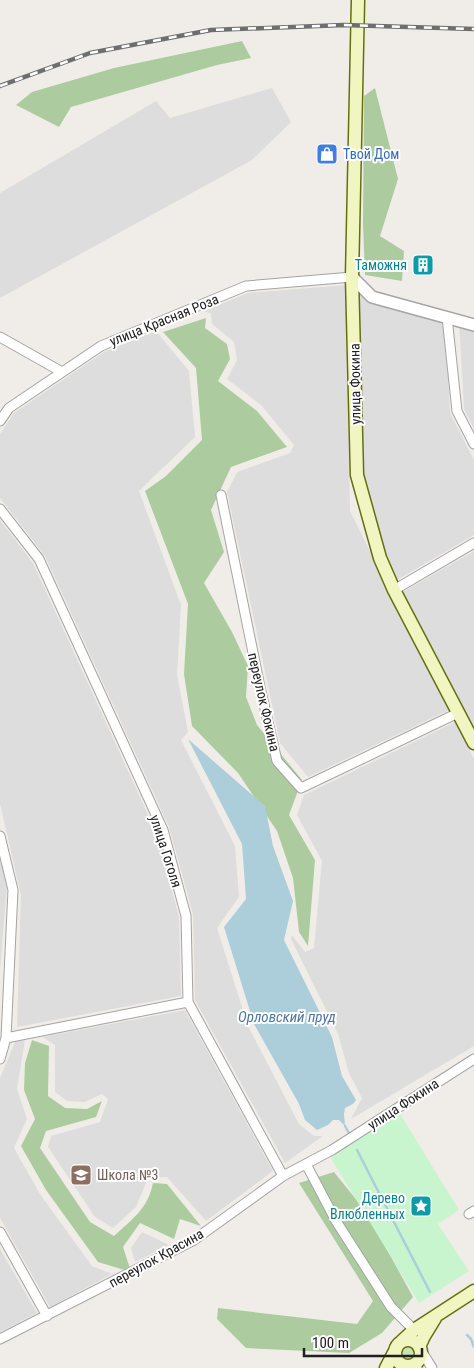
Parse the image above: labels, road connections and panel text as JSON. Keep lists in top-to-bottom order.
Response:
{
  "streets": {
    "main road": ["улица Фокина"],
    "street": [
      "улица Красная Роза",
      "переулок Фокина",
      "улица Гоголя",
      "переулок Красина"
    ]
  },
  "crossings": [
    ["улица Красная Роза", "улица Фокина"],
    ["улица Фокина", "переулок Фокина"],
    ["улица Фокина", "переулок Красина"],
    ["улица Гоголя", "переулок Красина"]
  ],
  "water": ["Орловский пруд"],
  "places": {
    "shop": ["Твой Дом"],
    "building": ["Таможня"],
    "school or university": ["Школа №3"],
    "place": ["Дерево Влюбленных"]
  },
  "scale_bar": "100 m"
}
